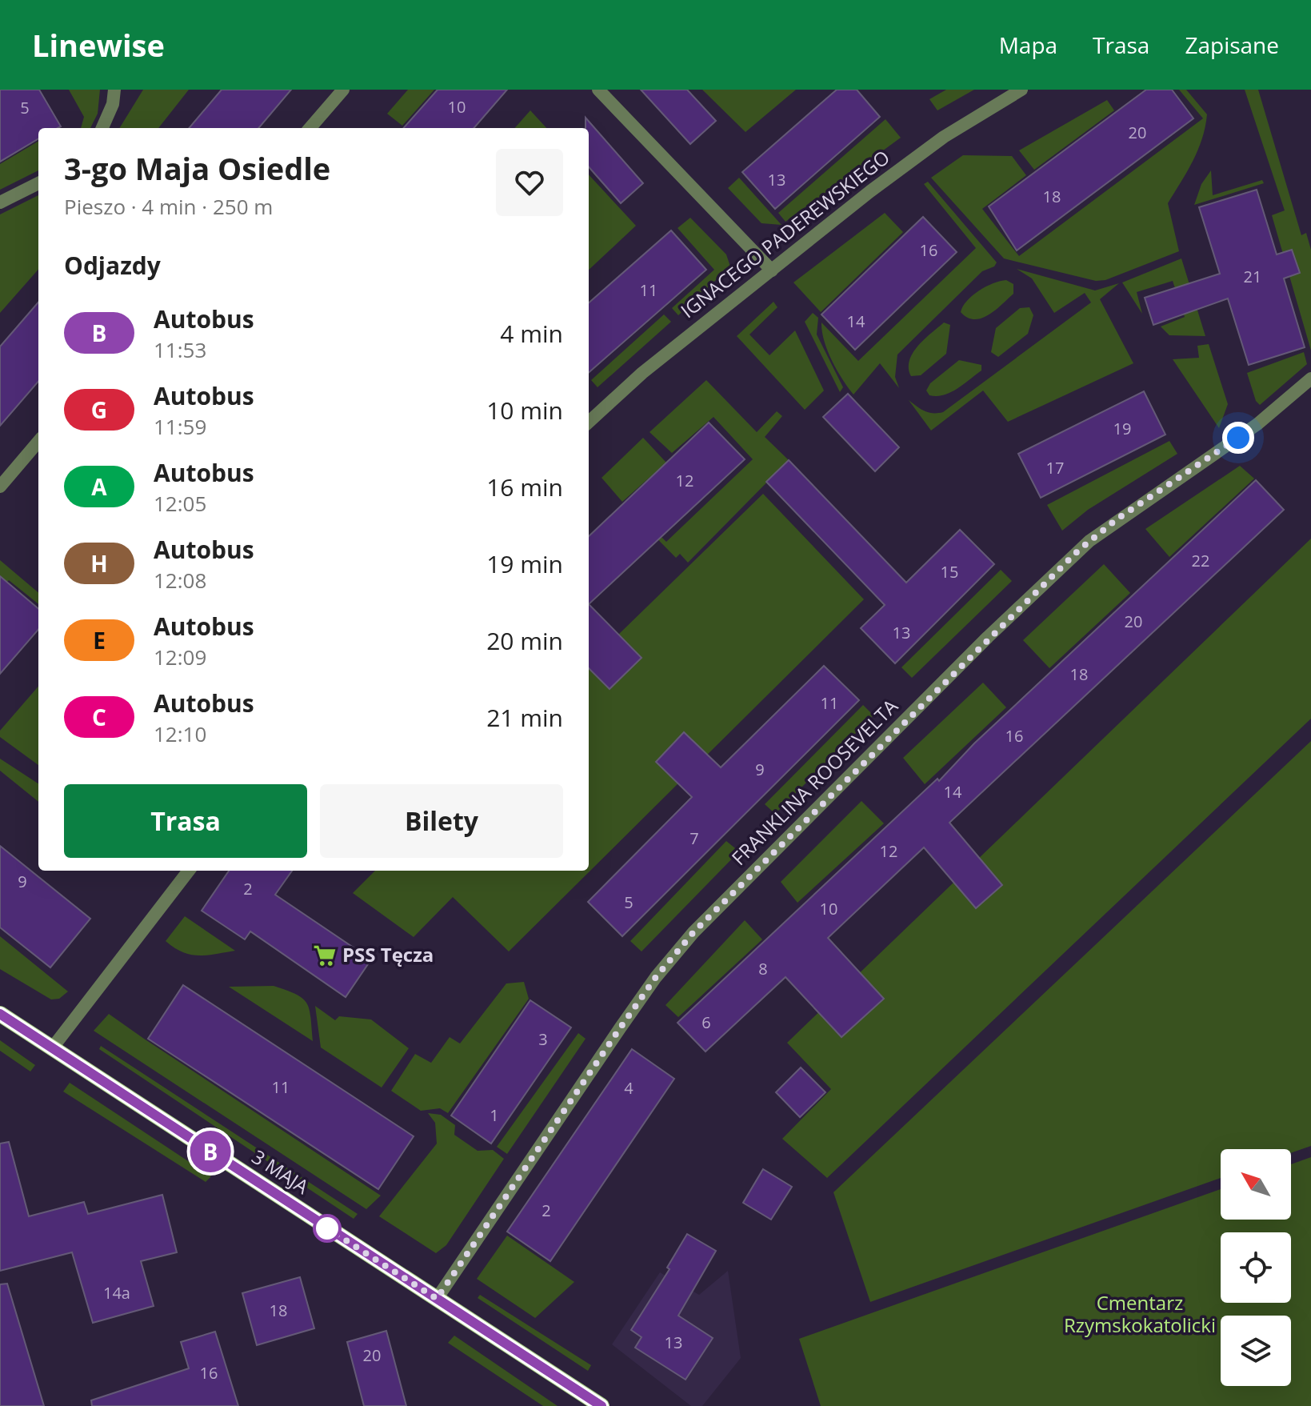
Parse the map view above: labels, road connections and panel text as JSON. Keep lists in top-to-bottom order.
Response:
{
  "streets": {
    "main road": ["3 MAJA"],
    "street": ["IGNACEGO PADEREWSKIEGO", "FRANKLINA ROOSEVELTA"]
  },
  "crossings": [
    ["FRANKLINA ROOSEVELTA", "3 MAJA"]
  ],
  "parks": ["Cmentarz Rzymskokatolicki"],
  "places": {
    "supermarket": ["PSS Tęcza"]
  },
  "lines": ["bus line B"],
  "house_numbers": [
    "10",
    "5",
    "20",
    "13",
    "18",
    "16",
    "21",
    "11",
    "14",
    "19",
    "17",
    "12",
    "22",
    "15",
    "20",
    "13",
    "18",
    "11",
    "16",
    "9",
    "14",
    "7",
    "12",
    "9",
    "2",
    "5",
    "10",
    "8",
    "6",
    "3",
    "11",
    "4",
    "1",
    "2",
    "14a",
    "18",
    "13",
    "20",
    "16"
  ],
  "north": "top left",
  "page": {
    "header": "Linewise",
    "nav": ["Mapa", "Trasa", "Zapisane"],
    "on_map": "B",
    "heading": [
      ["3-go Maja Osiedle", "Pieszo · 4 min · 250 m"],
      "Odjazdy"
    ],
    "list": [
      {
        "mark": "B",
        "name": "Autobus",
        "note": "11:53",
        "value": "4 min"
      },
      {
        "mark": "G",
        "name": "Autobus",
        "note": "11:59",
        "value": "10 min"
      },
      {
        "mark": "A",
        "name": "Autobus",
        "note": "12:05",
        "value": "16 min"
      },
      {
        "mark": "H",
        "name": "Autobus",
        "note": "12:08",
        "value": "19 min"
      },
      {
        "mark": "E",
        "name": "Autobus",
        "note": "12:09",
        "value": "20 min"
      },
      {
        "mark": "C",
        "name": "Autobus",
        "note": "12:10",
        "value": "21 min"
      }
    ],
    "buttons": ["Trasa", "Bilety"]
  }
}
